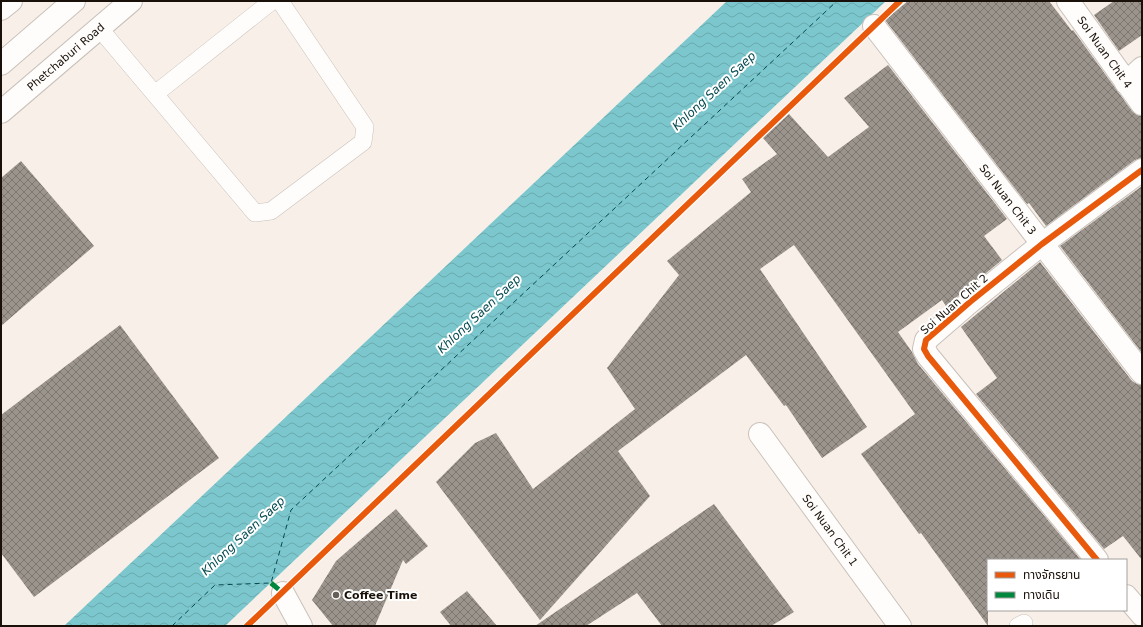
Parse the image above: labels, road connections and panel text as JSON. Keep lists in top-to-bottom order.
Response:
{
  "streets": {
    "street": [
      "Soi Nuan Chit 4",
      "Phetchaburi Road",
      "Soi Nuan Chit 3",
      "Soi Nuan Chit 2",
      "Soi Nuan Chit 1"
    ]
  },
  "crossings": [
    ["Soi Nuan Chit 3", "Soi Nuan Chit 2"]
  ],
  "water": ["Khlong Saen Saep"],
  "places": ["Coffee Time"],
  "legend": ["ทางจักรยาน", "ทางเดิน"]
}
